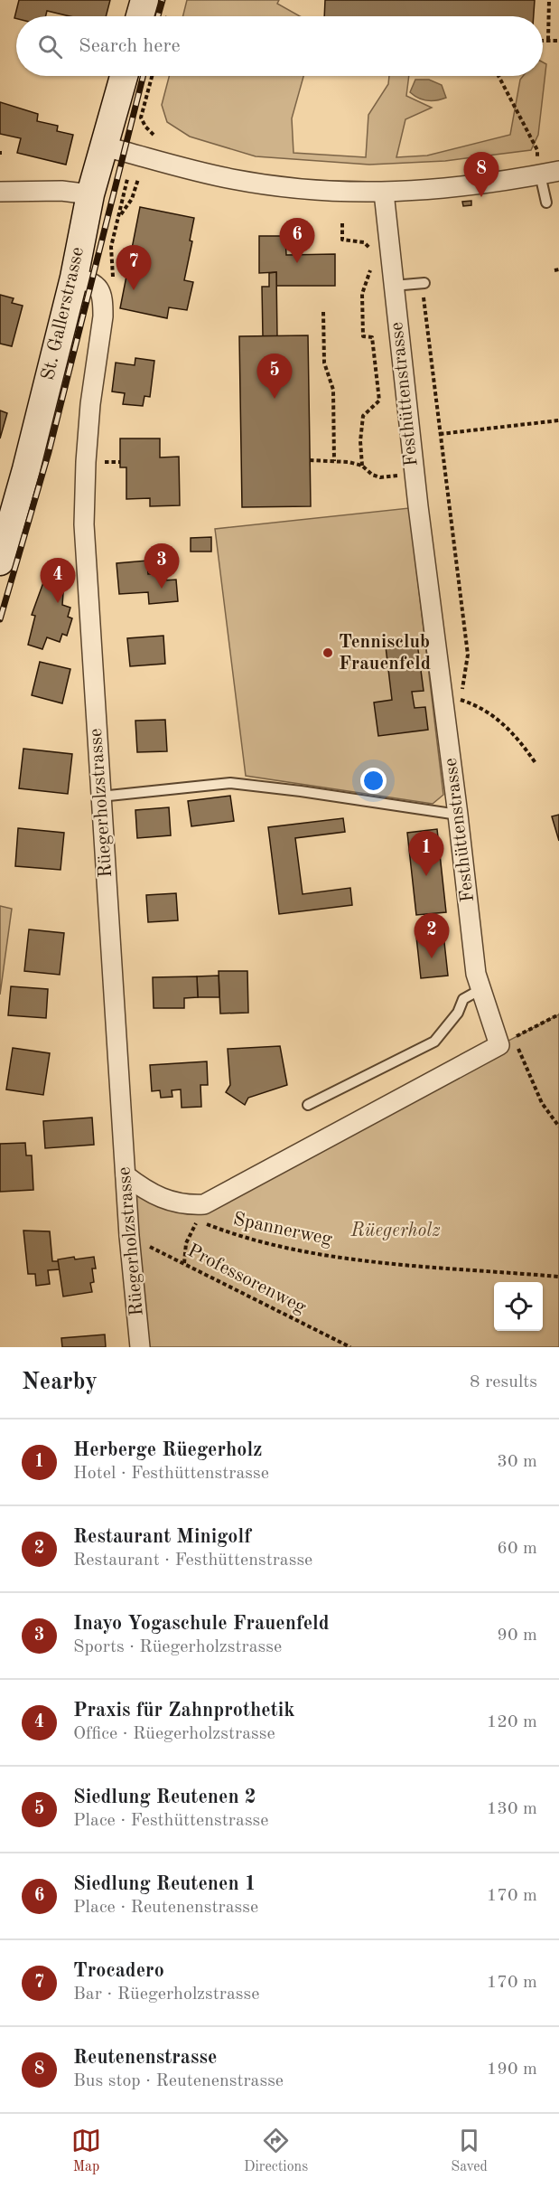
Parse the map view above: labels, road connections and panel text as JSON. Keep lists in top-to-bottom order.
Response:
{
  "streets": {
    "main road": ["St. Gallerstrasse"],
    "street": ["Festhüttenstrasse", "Rüegerholzstrasse"],
    "path": ["Spannerweg", "Professorenweg"]
  },
  "crossings": [
    ["Rüegerholzstrasse", "Professorenweg"],
    ["Spannerweg", "Professorenweg"]
  ],
  "parks": ["Rüegerholz"],
  "places": ["Tennisclub Frauenfeld"],
  "page": {
    "search": "Search here",
    "pins": [
      "8",
      "6",
      "7",
      "5",
      "3",
      "4",
      "1",
      "2"
    ],
    "heading": ["Nearby", "8 results"],
    "list": [
      {
        "mark": "1",
        "name": "Herberge Rüegerholz",
        "note": "Hotel · Festhüttenstrasse",
        "value": "30 m"
      },
      {
        "mark": "2",
        "name": "Restaurant Minigolf",
        "note": "Restaurant · Festhüttenstrasse",
        "value": "60 m"
      },
      {
        "mark": "3",
        "name": "Inayo Yogaschule Frauenfeld",
        "note": "Sports · Rüegerholzstrasse",
        "value": "90 m"
      },
      {
        "mark": "4",
        "name": "Praxis für Zahnprothetik",
        "note": "Office · Rüegerholzstrasse",
        "value": "120 m"
      },
      {
        "mark": "5",
        "name": "Siedlung Reutenen 2",
        "note": "Place · Festhüttenstrasse",
        "value": "130 m"
      },
      {
        "mark": "6",
        "name": "Siedlung Reutenen 1",
        "note": "Place · Reutenenstrasse",
        "value": "170 m"
      },
      {
        "mark": "7",
        "name": "Trocadero",
        "note": "Bar · Rüegerholzstrasse",
        "value": "170 m"
      },
      {
        "mark": "8",
        "name": "Reutenenstrasse",
        "note": "Bus stop · Reutenenstrasse",
        "value": "190 m"
      }
    ],
    "nav": ["Map", "Directions", "Saved"]
  }
}
